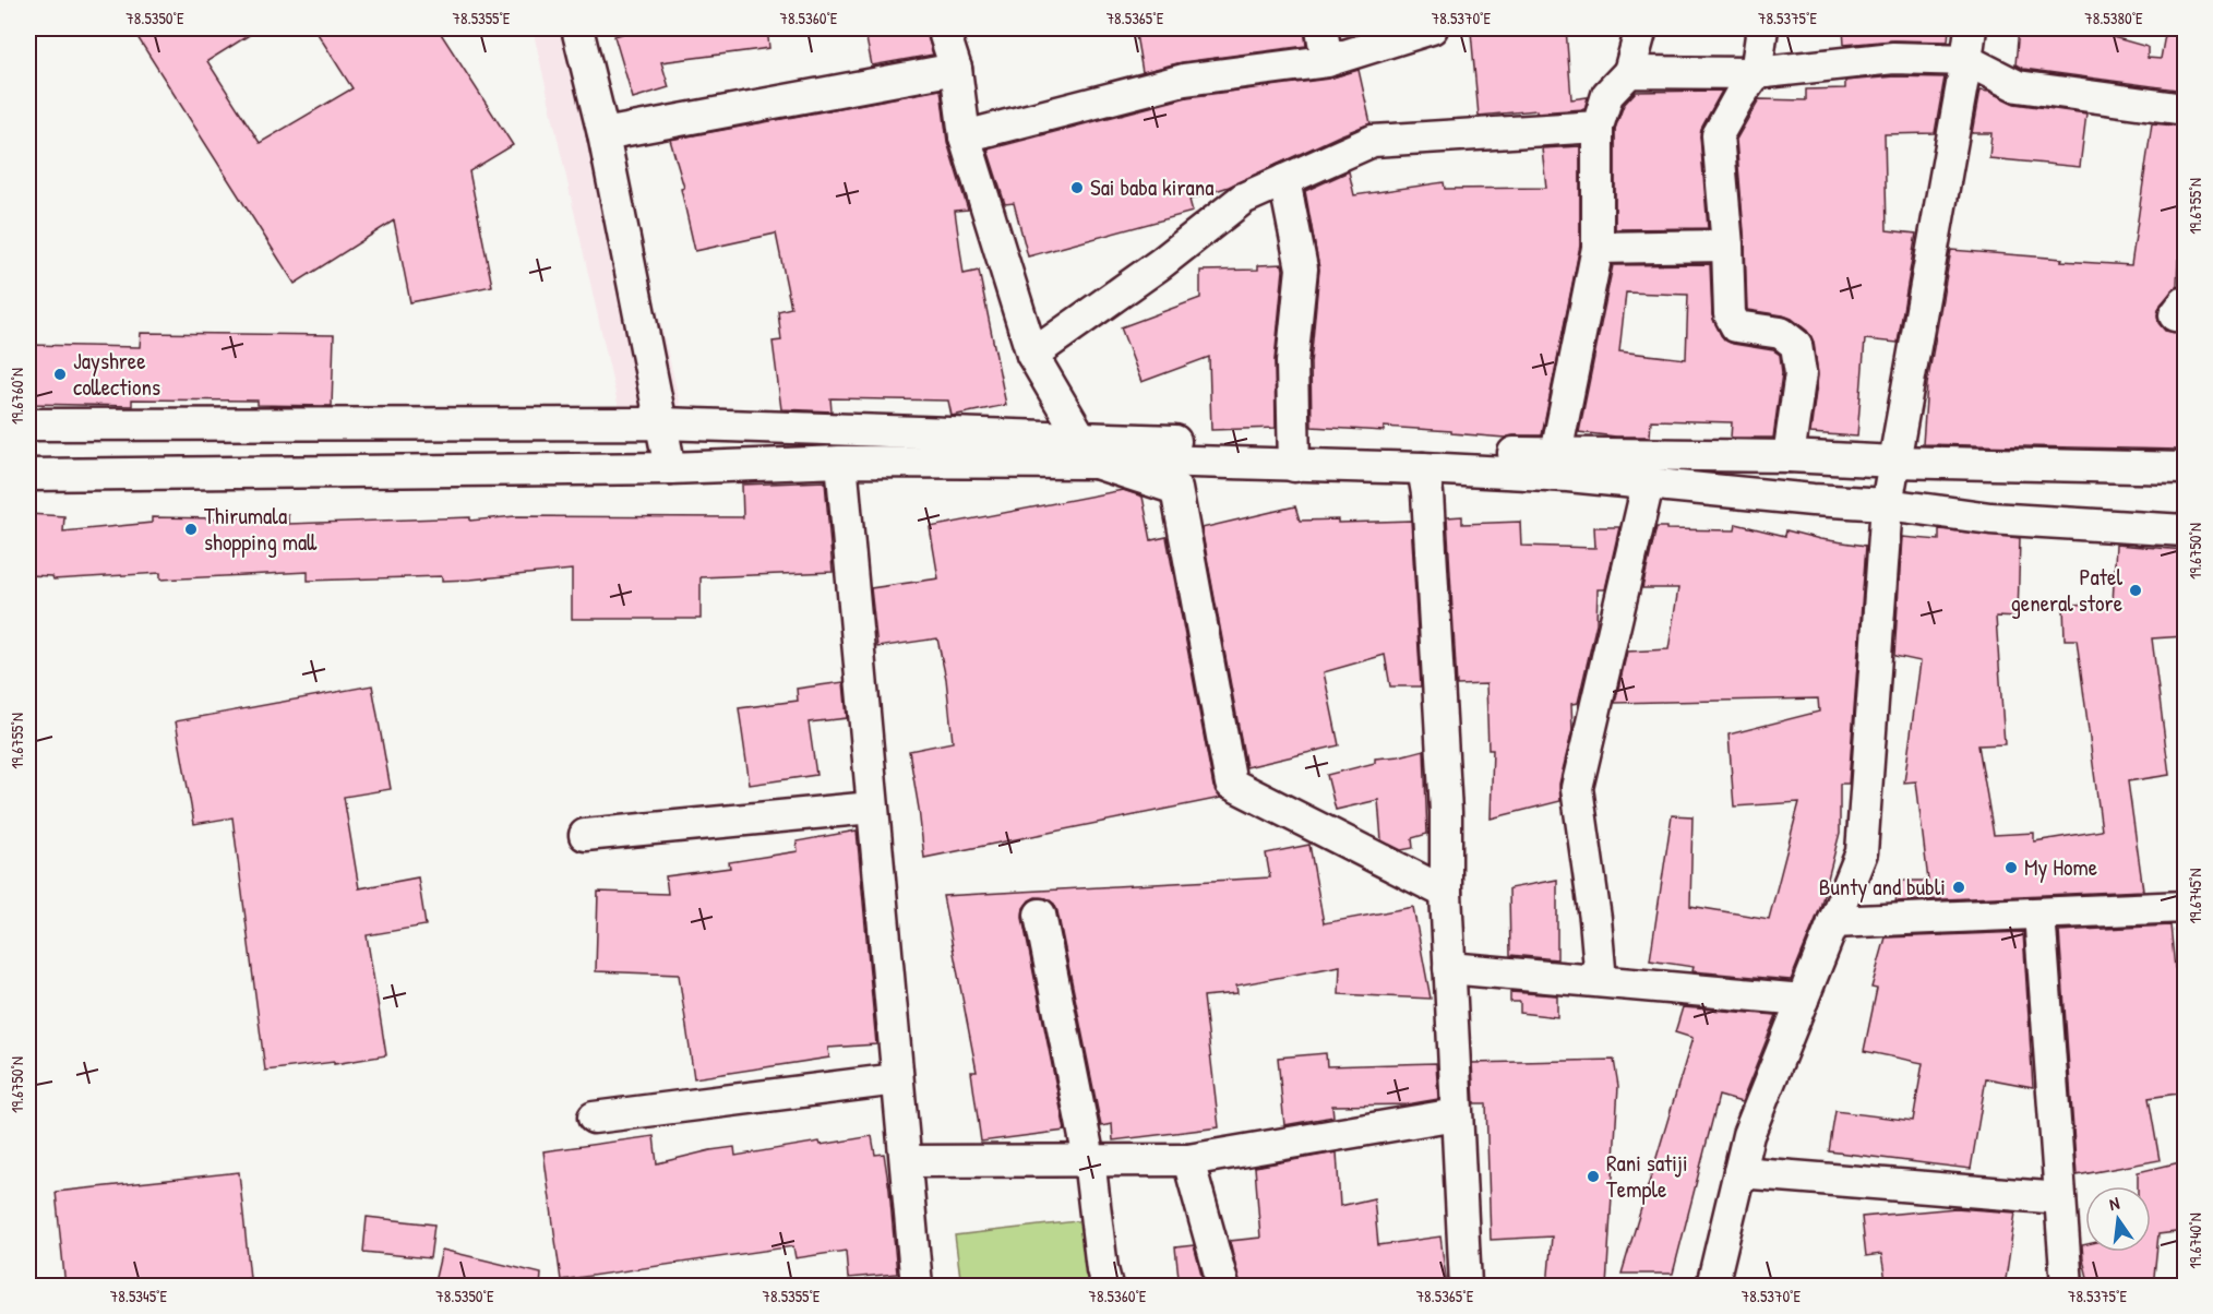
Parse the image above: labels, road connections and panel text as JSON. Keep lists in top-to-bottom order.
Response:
{
  "places": [
    "Sai baba kirana",
    "Jayshree collections",
    "Thirumala shopping mall",
    "Patel general store",
    "My Home",
    "Bunty and bubli",
    "Rani satiji Temple"
  ],
  "north": "top",
  "coordinates": [
    "78.5350°E",
    "78.5355°E",
    "78.5360°E",
    "78.5365°E",
    "78.5370°E",
    "78.5375°E",
    "78.5380°E",
    "19.6755°N",
    "19.6760°N",
    "19.6750°N",
    "19.6745°N",
    "19.6740°N",
    "78.5345°E"
  ]
}
